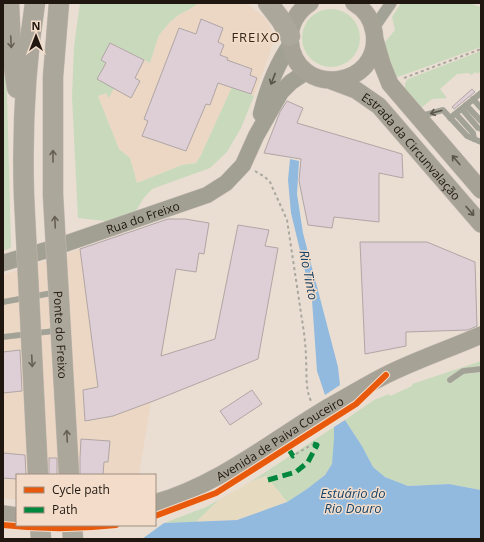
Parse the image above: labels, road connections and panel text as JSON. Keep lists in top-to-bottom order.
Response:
{
  "streets": {
    "highway": ["Ponte do Freixo"],
    "main road": ["Estrada da Circunvalação", "Rua do Freixo", "Avenida de Paiva Couceiro"]
  },
  "crossings": [
    ["Estrada da Circunvalação", "Rua do Freixo"]
  ],
  "districts": ["FREIXO"],
  "water": ["Rio Tinto", "Estuário do Rio Douro"],
  "legend": ["Cycle path", "Path"],
  "north": "top"
}
